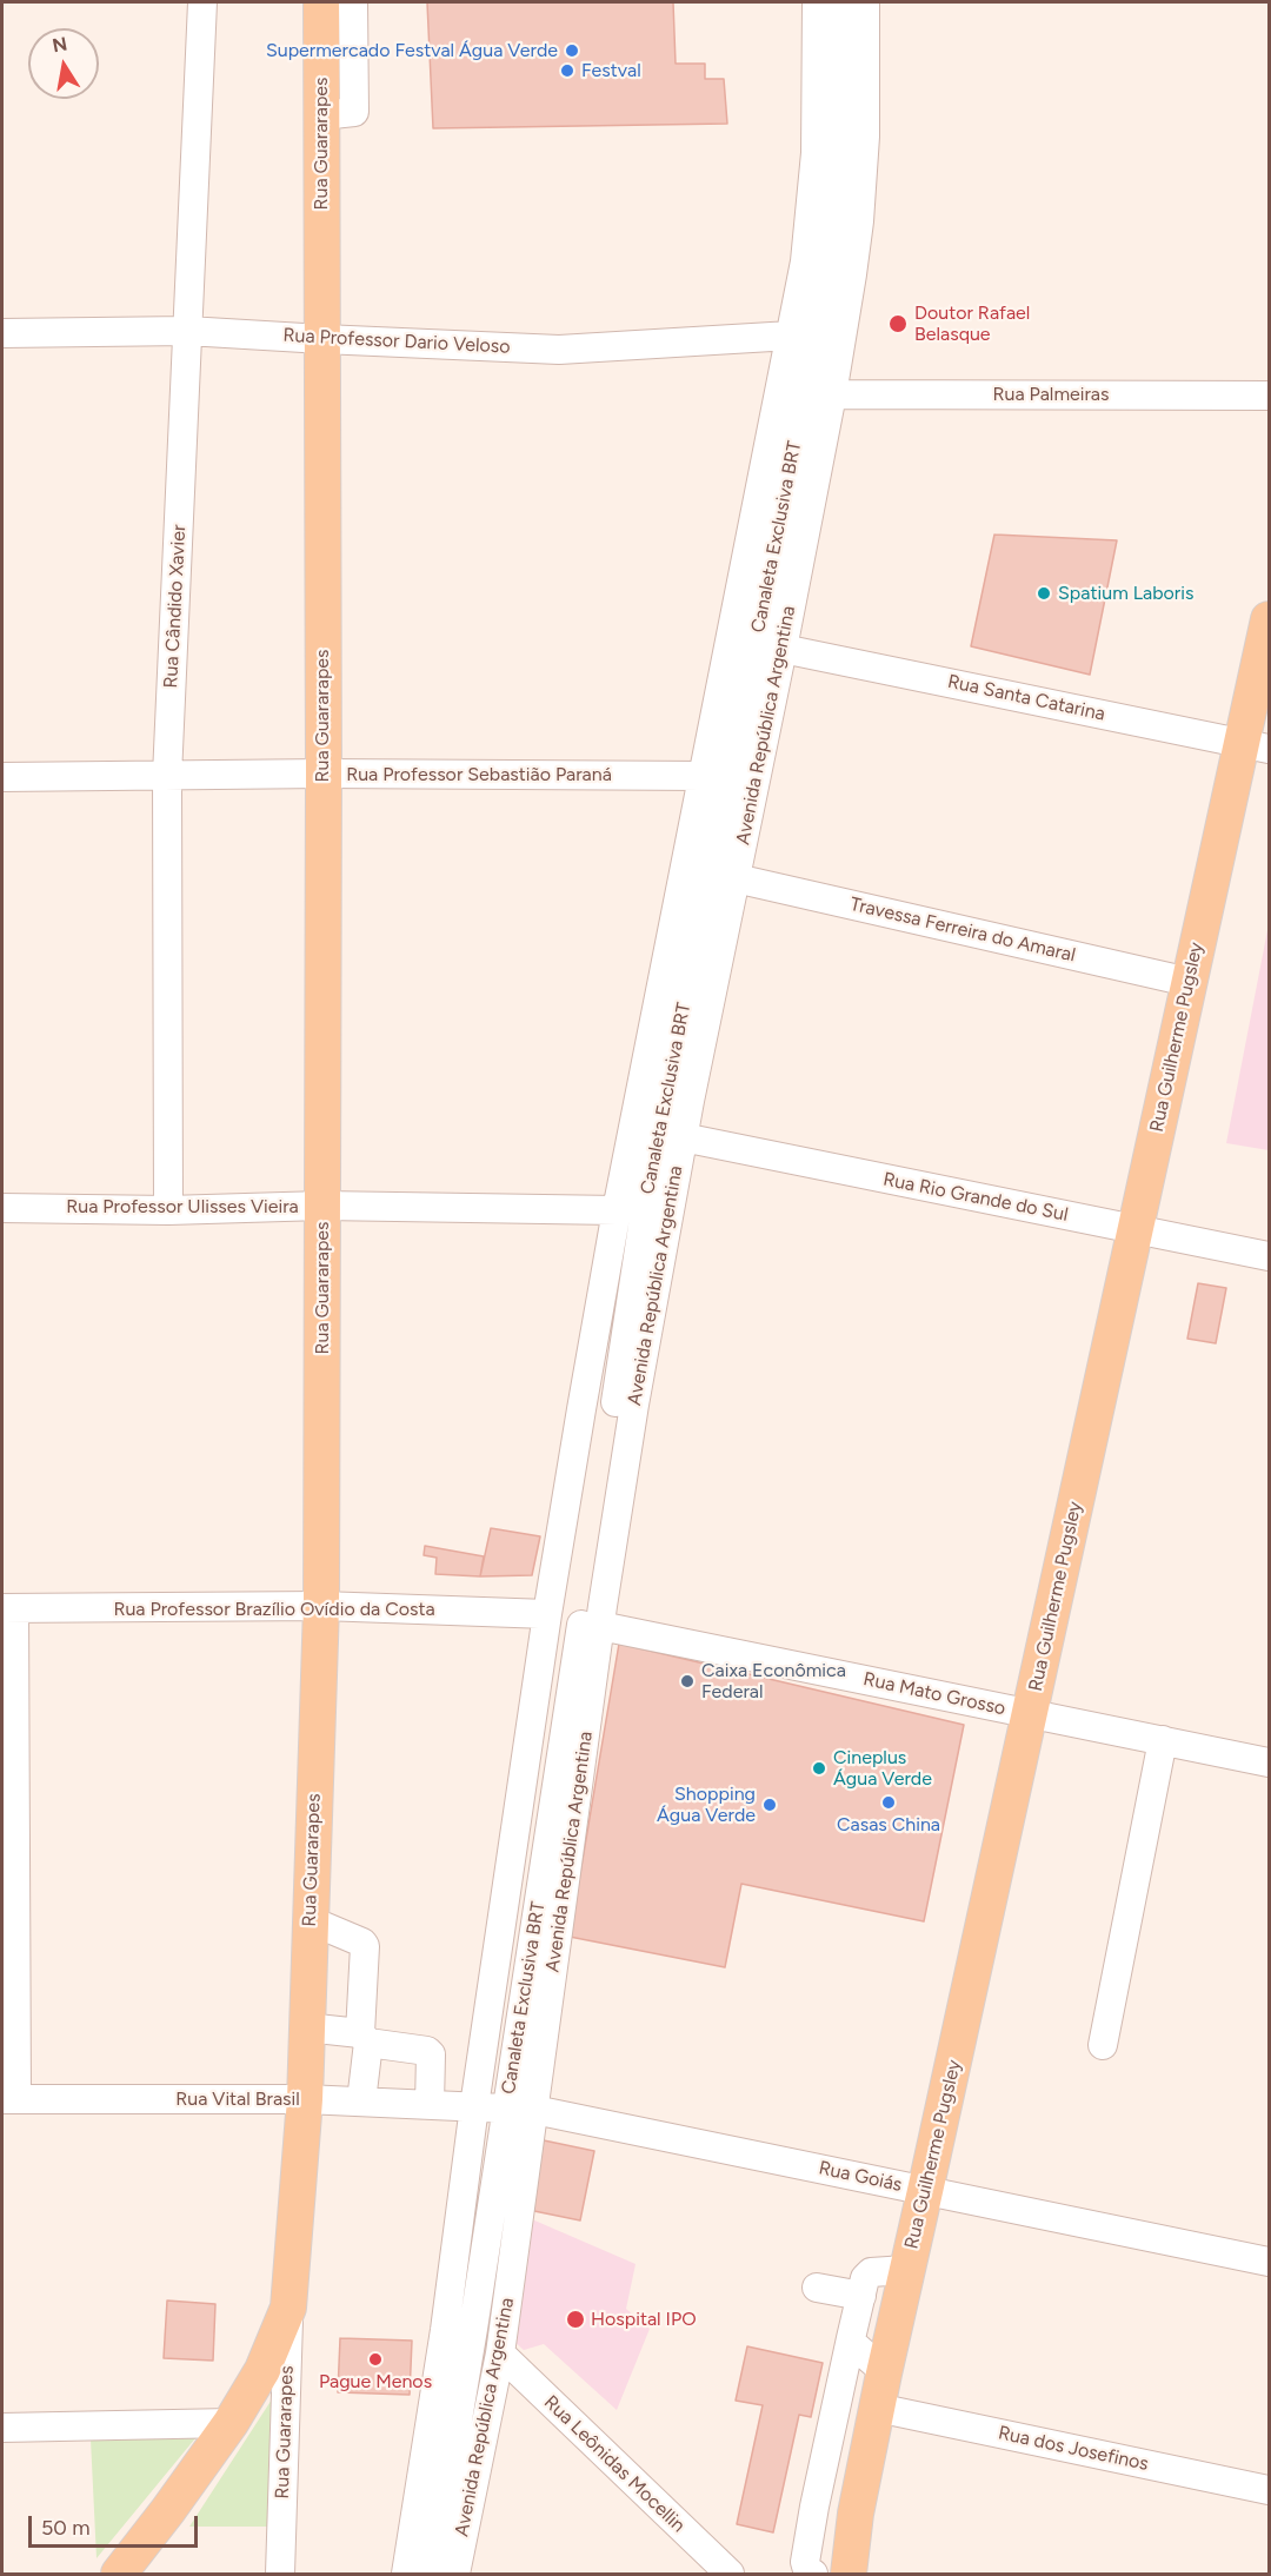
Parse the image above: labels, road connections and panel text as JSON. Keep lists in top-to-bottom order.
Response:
{
  "streets": {
    "main road": ["Rua Guararapes", "Rua Guilherme Pugsley"],
    "street": [
      "Rua Professor Dario Veloso",
      "Rua Palmeiras",
      "Canaleta Exclusiva BRT",
      "Rua Cândido Xavier",
      "Rua Santa Catarina",
      "Avenida República Argentina",
      "Rua Professor Sebastião Paraná",
      "Travessa Ferreira do Amaral",
      "Rua Rio Grande do Sul",
      "Rua Professor Ulisses Vieira",
      "Rua Professor Brazílio Ovídio da Costa",
      "Rua Mato Grosso",
      "Rua Vital Brasil",
      "Rua Goiás",
      "Rua dos Josefinos",
      "Rua Leônidas Mocellin"
    ]
  },
  "crossings": [
    ["Rua Guararapes", "Rua Professor Dario Veloso"],
    ["Rua Guararapes", "Rua Professor Sebastião Paraná"],
    ["Rua Guararapes", "Rua Professor Ulisses Vieira"],
    ["Rua Guararapes", "Rua Professor Brazílio Ovídio da Costa"],
    ["Rua Guararapes", "Rua Vital Brasil"],
    ["Rua Professor Dario Veloso", "Rua Cândido Xavier"],
    ["Rua Palmeiras", "Avenida República Argentina"],
    ["Canaleta Exclusiva BRT", "Avenida República Argentina"],
    ["Canaleta Exclusiva BRT", "Rua Goiás"],
    ["Rua Cândido Xavier", "Rua Professor Sebastião Paraná"],
    ["Rua Cândido Xavier", "Rua Professor Ulisses Vieira"],
    ["Rua Santa Catarina", "Avenida República Argentina"],
    ["Rua Santa Catarina", "Rua Guilherme Pugsley"],
    ["Avenida República Argentina", "Travessa Ferreira do Amaral"],
    ["Avenida República Argentina", "Rua Rio Grande do Sul"],
    ["Avenida República Argentina", "Rua Mato Grosso"],
    ["Avenida República Argentina", "Rua Goiás"],
    ["Avenida República Argentina", "Rua Leônidas Mocellin"],
    ["Travessa Ferreira do Amaral", "Rua Guilherme Pugsley"],
    ["Rua Guilherme Pugsley", "Rua Rio Grande do Sul"],
    ["Rua Guilherme Pugsley", "Rua Mato Grosso"],
    ["Rua Guilherme Pugsley", "Rua Goiás"],
    ["Rua Guilherme Pugsley", "Rua dos Josefinos"],
    ["Rua Vital Brasil", "Rua Goiás"]
  ],
  "places": [
    "Supermercado Festval Água Verde",
    "Festval",
    "Doutor Rafael Belasque",
    "Spatium Laboris",
    "Caixa Econômica Federal",
    "Cineplus Água Verde",
    "Casas China",
    "Shopping Água Verde",
    "Hospital IPO",
    "Pague Menos"
  ],
  "scale_bar": "50 m",
  "north": "top"
}
